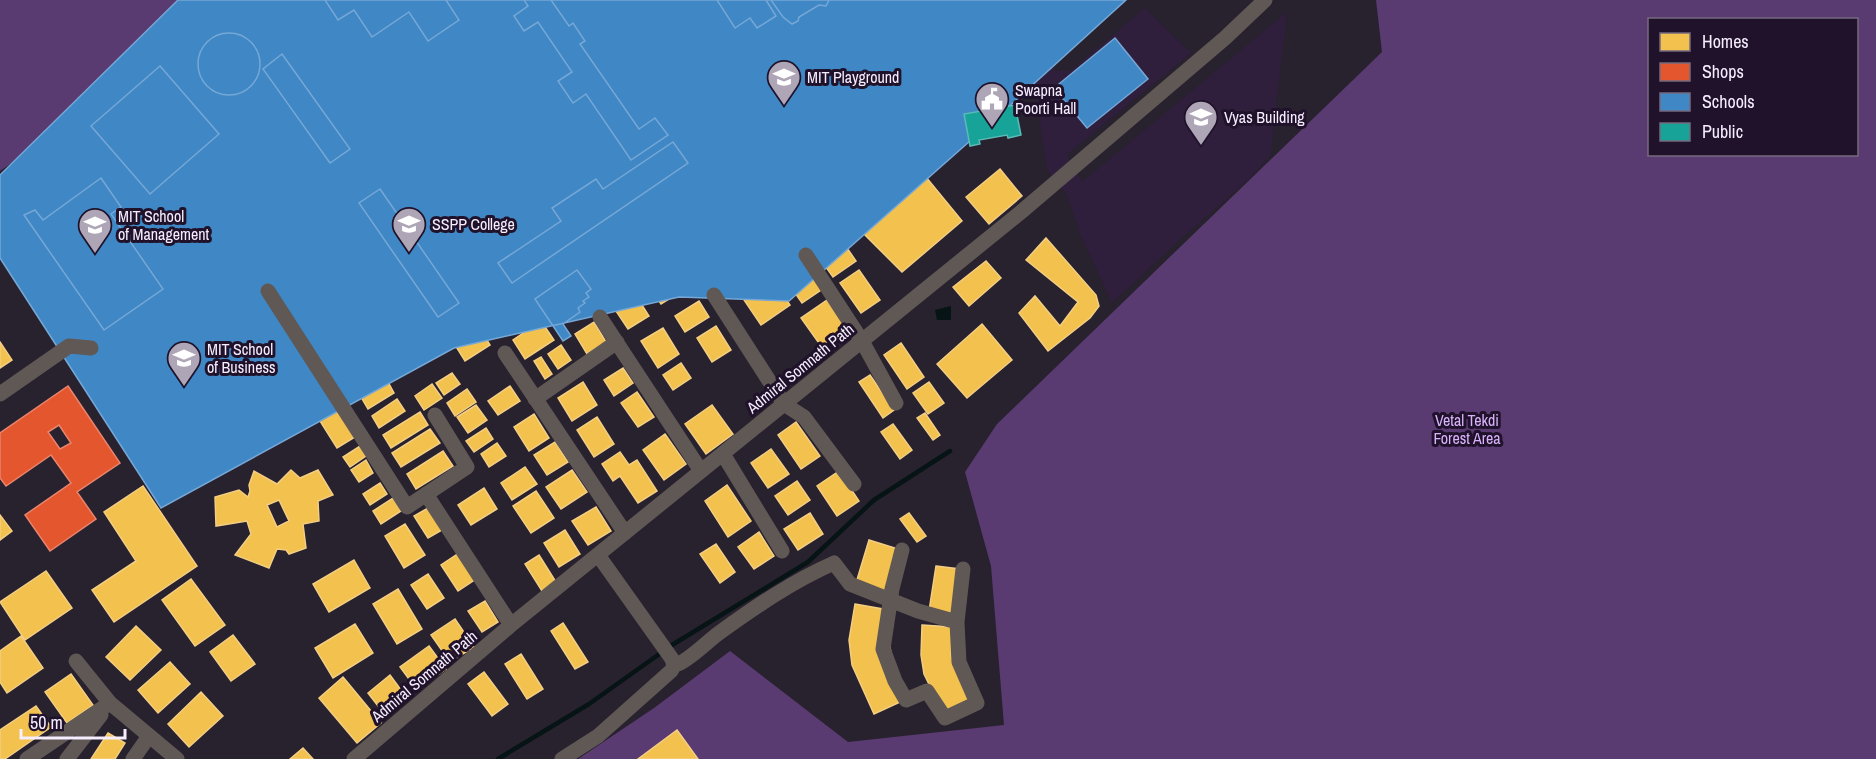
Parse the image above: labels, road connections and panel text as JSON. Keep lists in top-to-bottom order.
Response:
{
  "streets": {
    "street": ["Admiral Somnath Path"]
  },
  "parks": ["Vetal Tekdi Forest Area"],
  "places": {
    "school or university": [
      "MIT Playground",
      "Vyas Building",
      "SSPP College",
      "MIT School of Management",
      "MIT School of Business"
    ],
    "public building": ["Swapna Poorti Hall"]
  },
  "legend": [
    "Homes",
    "Shops",
    "Schools",
    "Public"
  ],
  "scale_bar": "50 m"
}
